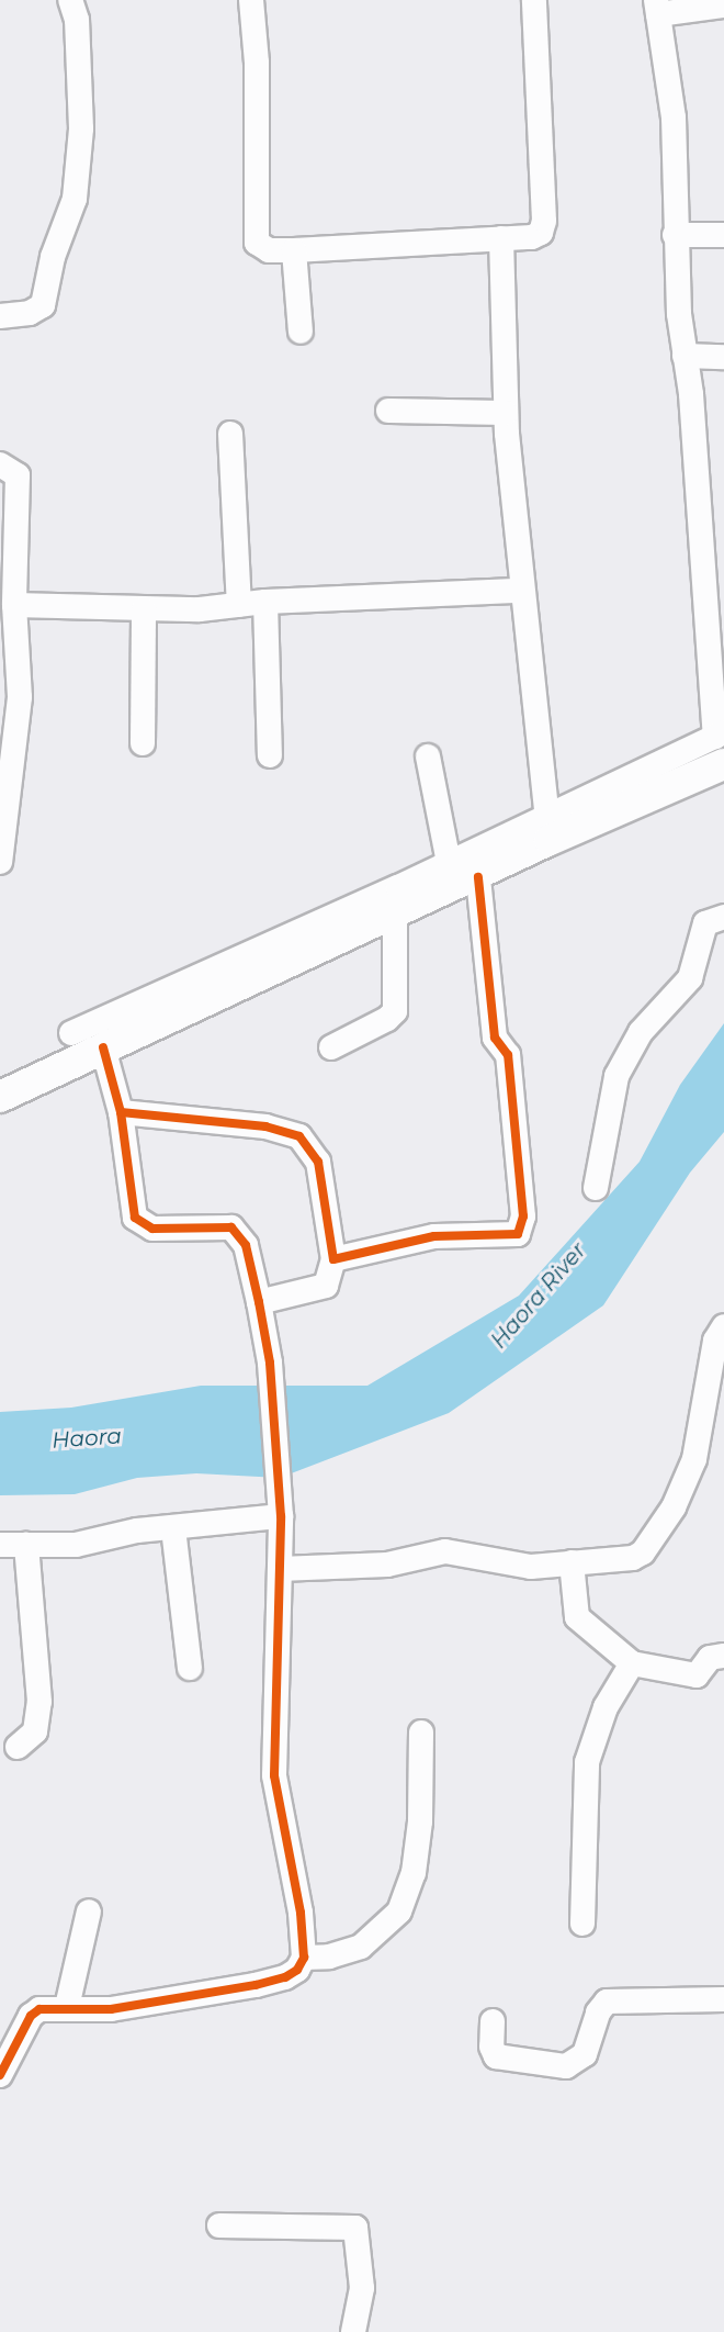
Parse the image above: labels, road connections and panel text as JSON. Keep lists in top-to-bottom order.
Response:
{
  "water": ["Haora River", "Haora"]
}
